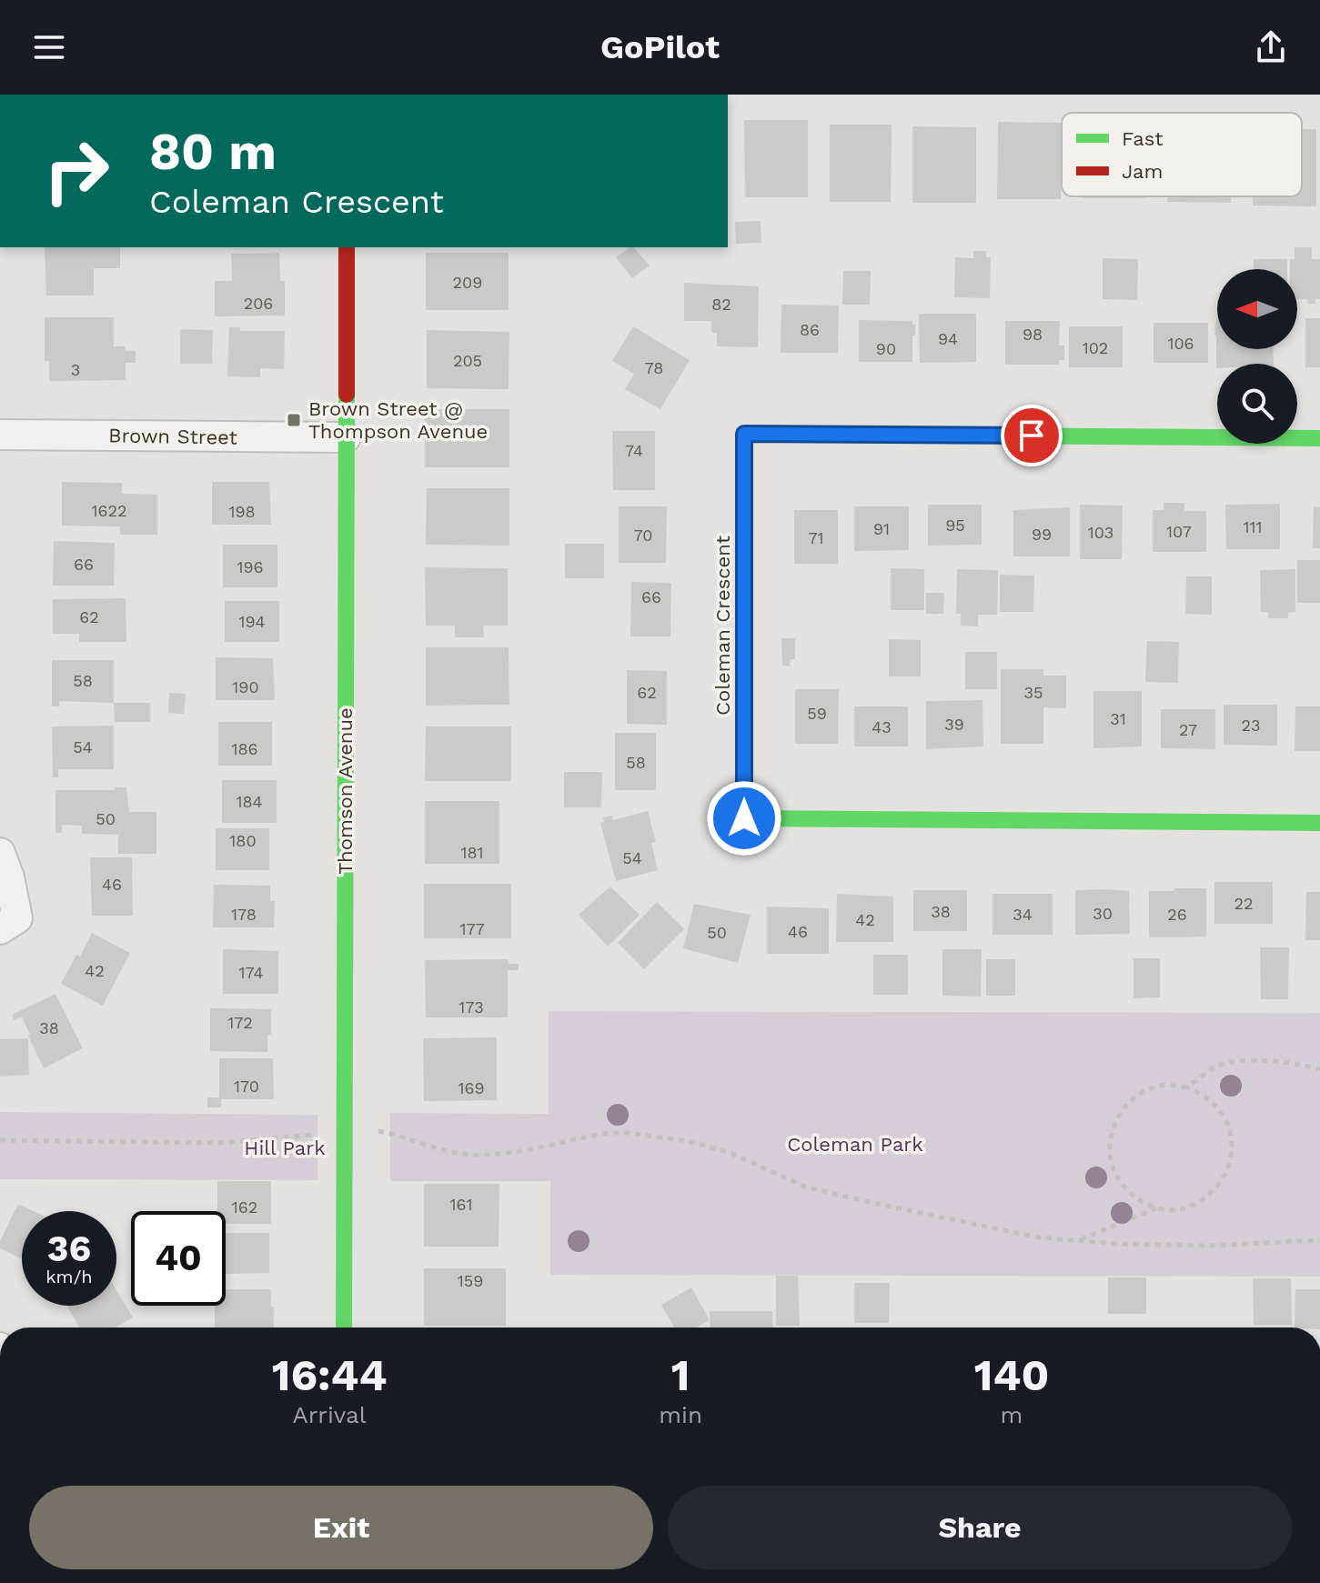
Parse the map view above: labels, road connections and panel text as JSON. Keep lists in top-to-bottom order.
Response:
{
  "streets": {
    "street": ["Brown Street", "Coleman Crescent", "Thomson Avenue"]
  },
  "crossings": [
    ["Brown Street", "Thomson Avenue"]
  ],
  "parks": ["Coleman Park", "Hill Park"],
  "places": {
    "transit": ["Brown Street @ Thompson Avenue"]
  },
  "house_numbers": [
    "209",
    "206",
    "82",
    "86",
    "98",
    "94",
    "106",
    "102",
    "90",
    "205",
    "78",
    "3",
    "74",
    "1622",
    "198",
    "95",
    "111",
    "91",
    "107",
    "103",
    "99",
    "70",
    "71",
    "66",
    "196",
    "66",
    "62",
    "194",
    "58",
    "190",
    "62",
    "35",
    "59",
    "31",
    "39",
    "23",
    "43",
    "27",
    "54",
    "186",
    "58",
    "184",
    "50",
    "180",
    "181",
    "54",
    "46",
    "22",
    "38",
    "30",
    "178",
    "34",
    "26",
    "42",
    "177",
    "46",
    "50",
    "42",
    "174",
    "173",
    "172",
    "38",
    "170",
    "169",
    "161",
    "162",
    "159"
  ],
  "legend": ["Fast", "Jam"],
  "north": "left",
  "page": {
    "header": "GoPilot",
    "turn": ["80 m", "Coleman Crescent"],
    "speed": "36 km/h",
    "limit": "40",
    "eta": [
      "16:44",
      "Arrival",
      "1",
      "min",
      "140",
      "m"
    ],
    "buttons": ["Exit", "Share"]
  }
}
